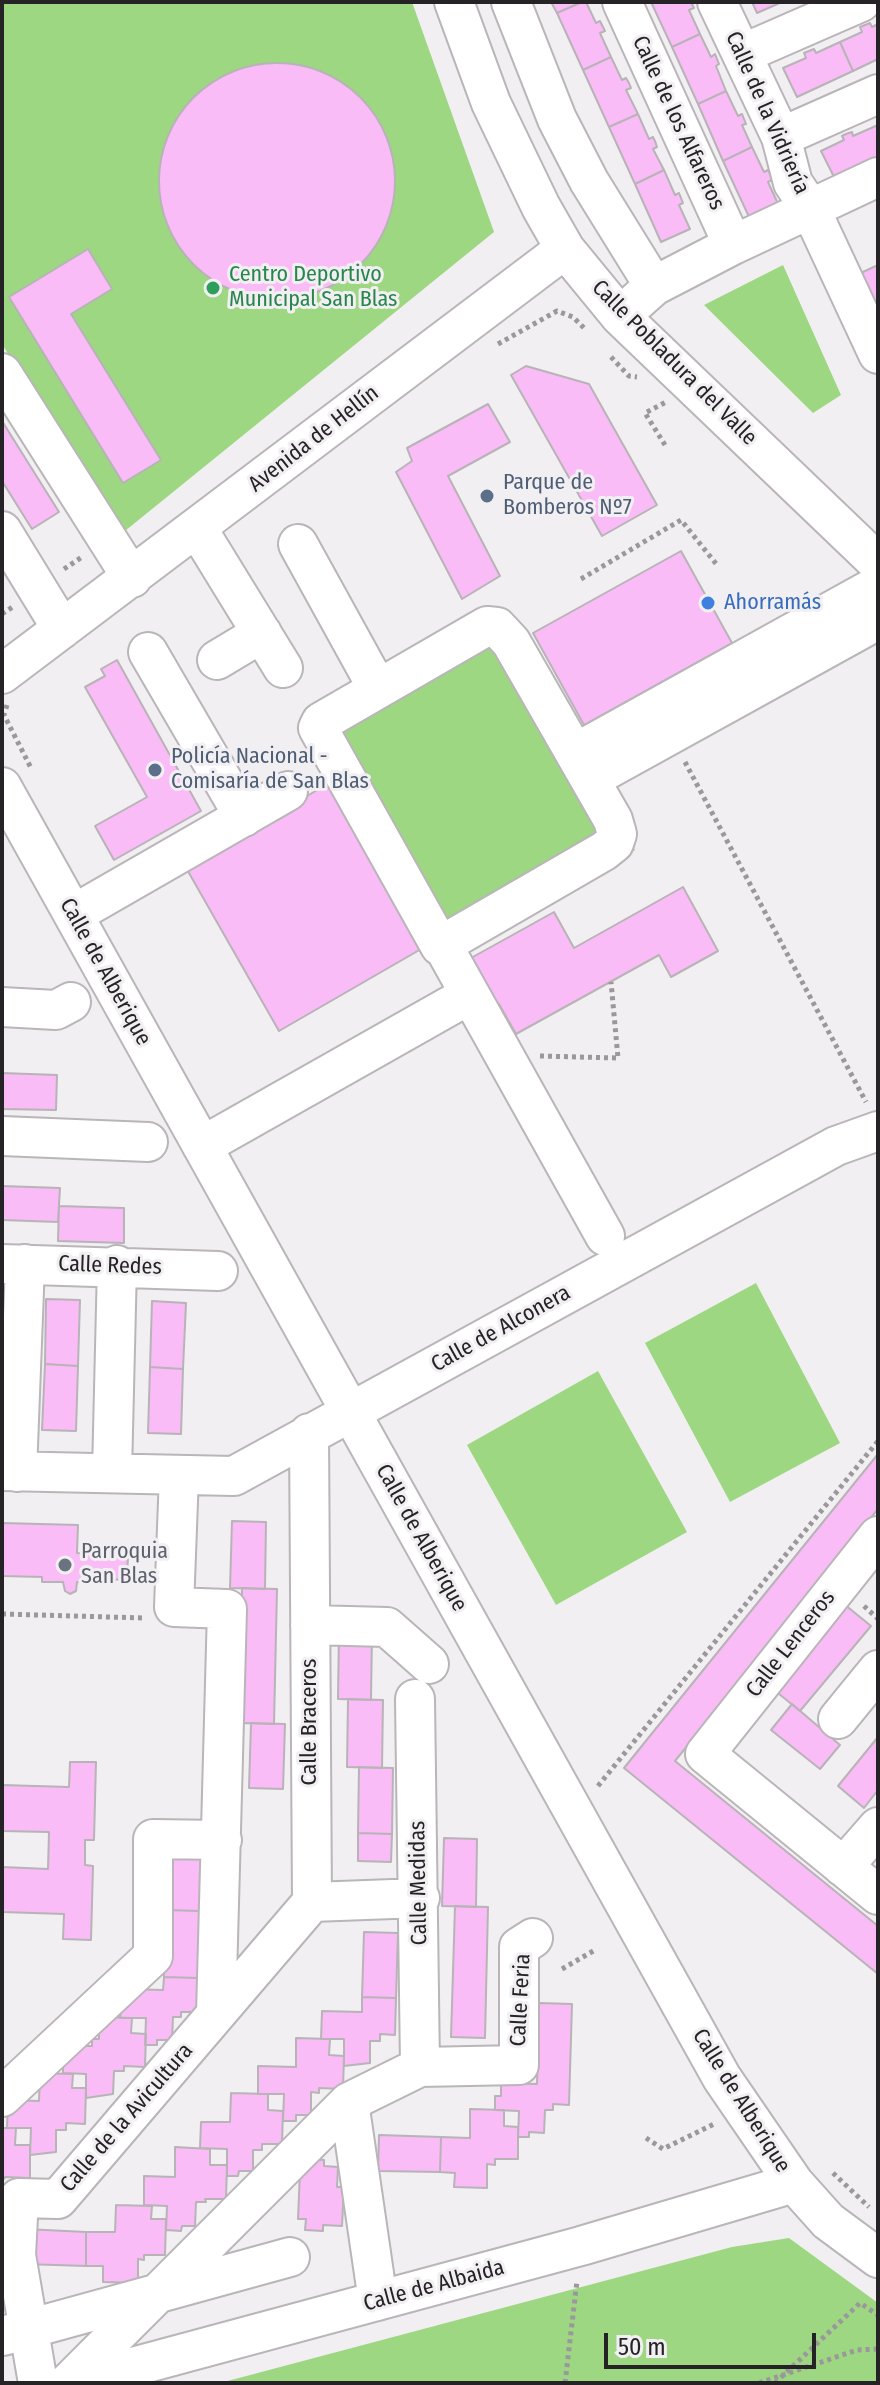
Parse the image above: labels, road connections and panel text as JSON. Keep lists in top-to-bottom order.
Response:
{
  "streets": {
    "street": [
      "Calle de la Vidriería",
      "Calle de los Alfareros",
      "Calle Pobladura del Valle",
      "Avenida de Hellín",
      "Calle de Alberique",
      "Calle Redes",
      "Calle de Alconera",
      "Calle Lenceros",
      "Calle Braceros",
      "Calle Medidas",
      "Calle Feria",
      "Calle de la Avicultura",
      "Calle de Albaida"
    ]
  },
  "crossings": [
    ["Calle Pobladura del Valle", "Avenida de Hellín"],
    ["Calle de Alberique", "Calle de Alconera"],
    ["Calle de Alberique", "Calle de Albaida"],
    ["Calle Redes", "Calle de Alconera"],
    ["Calle de Alconera", "Calle Braceros"],
    ["Calle Braceros", "Calle de la Avicultura"],
    ["Calle Medidas", "Calle Feria"]
  ],
  "places": [
    "Centro Deportivo Municipal San Blas",
    "Parque de Bomberos Nº7",
    "Ahorramás",
    "Policía Nacional - Comisaría de San Blas",
    "Parroquia San Blas"
  ],
  "scale_bar": "50 m"
}
